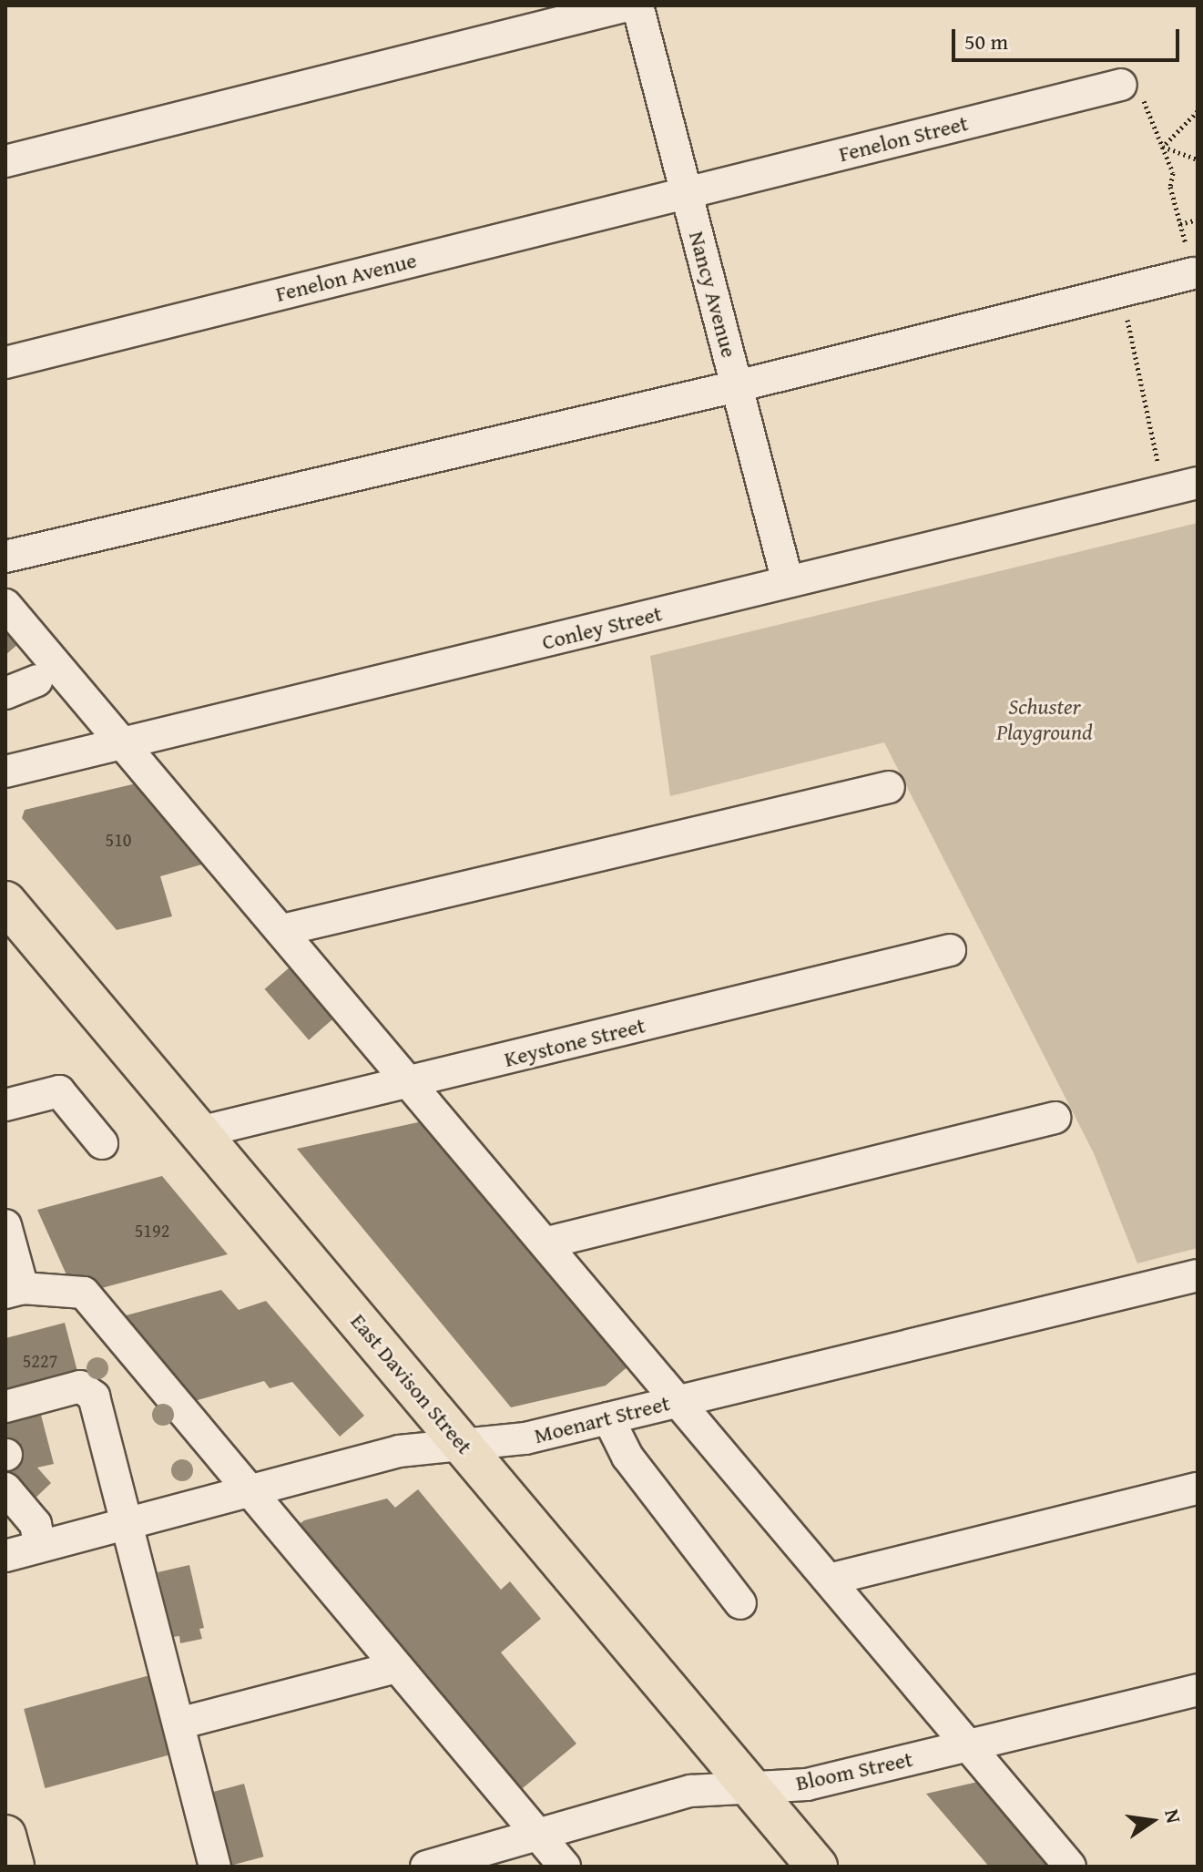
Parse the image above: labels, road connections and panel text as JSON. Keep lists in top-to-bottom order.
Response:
{
  "streets": {
    "main road": ["East Davison Street"],
    "street": [
      "Fenelon Street",
      "Fenelon Avenue",
      "Nancy Avenue",
      "Conley Street",
      "Keystone Street",
      "Moenart Street",
      "Bloom Street"
    ]
  },
  "crossings": [
    ["Fenelon Street", "Fenelon Avenue"],
    ["Fenelon Street", "Nancy Avenue"],
    ["Fenelon Avenue", "Nancy Avenue"],
    ["Nancy Avenue", "Conley Street"],
    ["Keystone Street", "East Davison Street"],
    ["East Davison Street", "Moenart Street"],
    ["East Davison Street", "Bloom Street"]
  ],
  "parks": ["Schuster Playground"],
  "house_numbers": ["510", "5192", "5227"],
  "scale_bar": "50 m",
  "north": "right"
}
